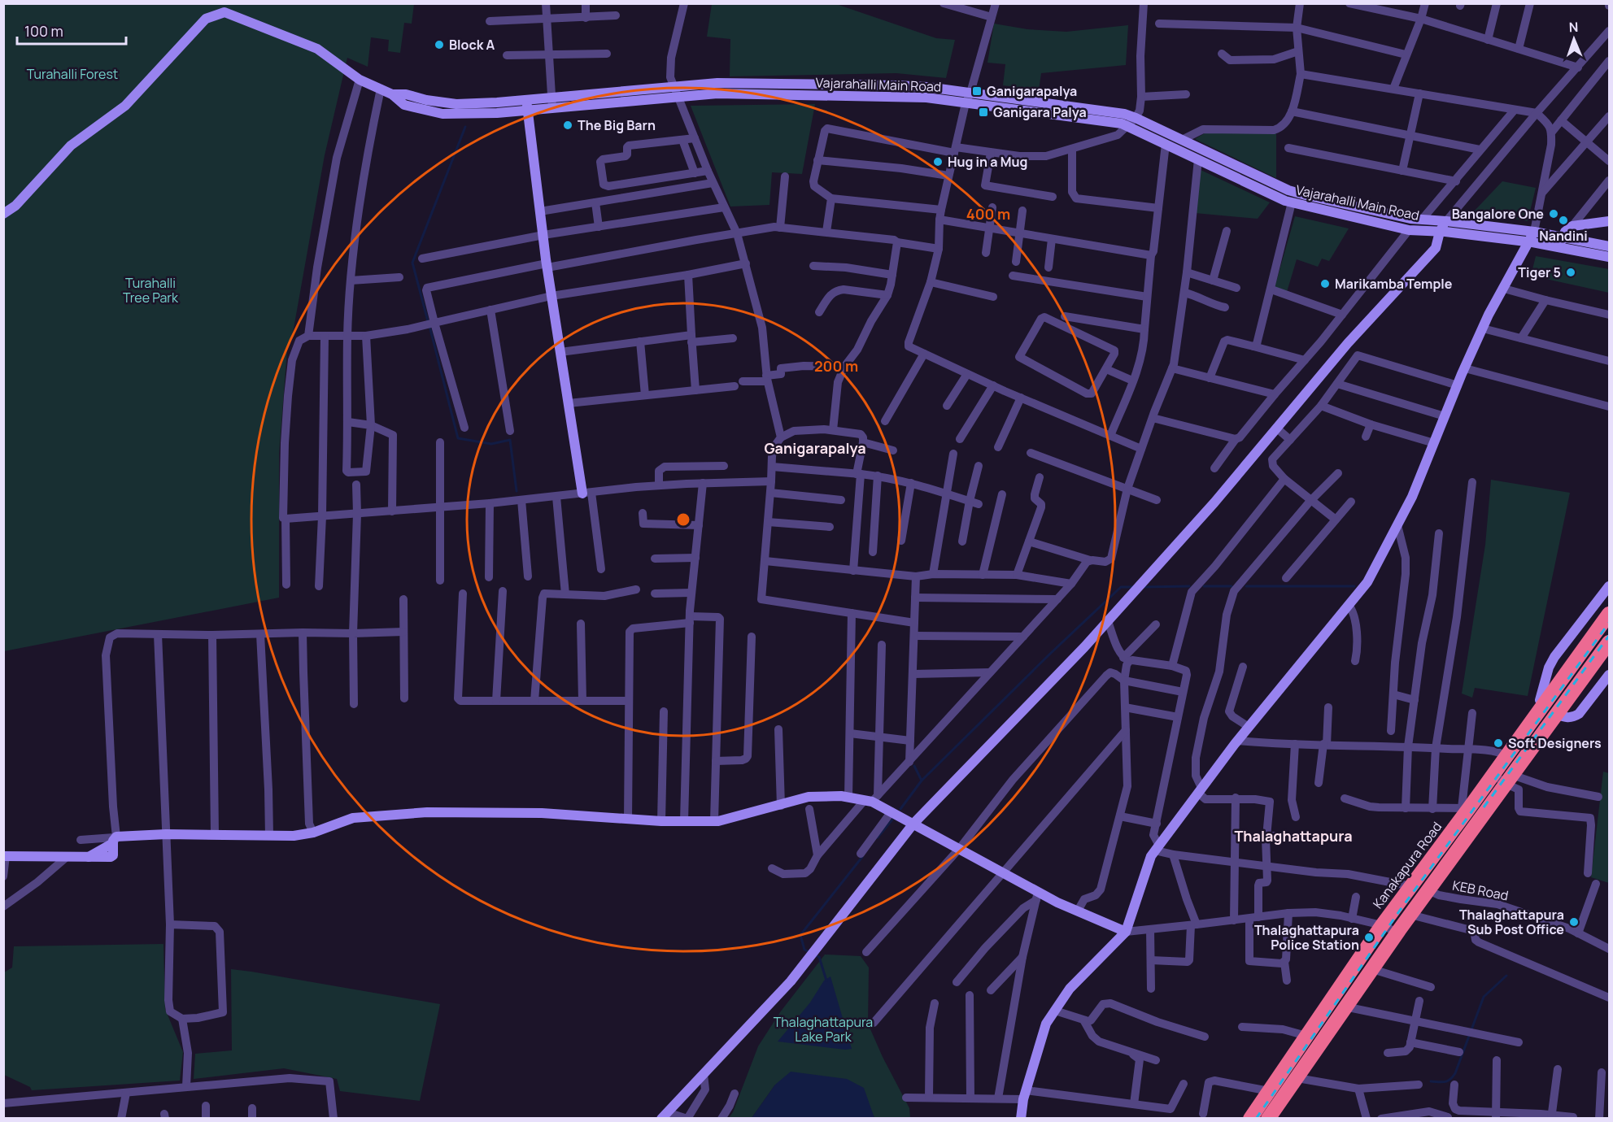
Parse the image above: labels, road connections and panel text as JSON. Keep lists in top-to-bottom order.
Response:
{
  "streets": {
    "highway": ["Kanakapura Road"],
    "street": ["Vajarahalli Main Road", "KEB Road"]
  },
  "crossings": [
    ["Kanakapura Road", "KEB Road"]
  ],
  "districts": ["Ganigarapalya", "Thalaghattapura"],
  "parks": ["Turahalli Forest", "Turahalli Tree Park", "Thalaghattapura Lake Park"],
  "places": {
    "other": [
      "Block A",
      "The Big Barn",
      "Hug in a Mug",
      "Bangalore One",
      "Nandini",
      "Tiger 5",
      "Marikamba Temple",
      "Soft Designers",
      "Thalaghattapura Sub Post Office",
      "Thalaghattapura Police Station"
    ],
    "transit": ["Ganigarapalya", "Ganigara Palya"]
  },
  "scale_bar": "100 m",
  "north": "top",
  "rings": ["400 m", "200 m"]
}
